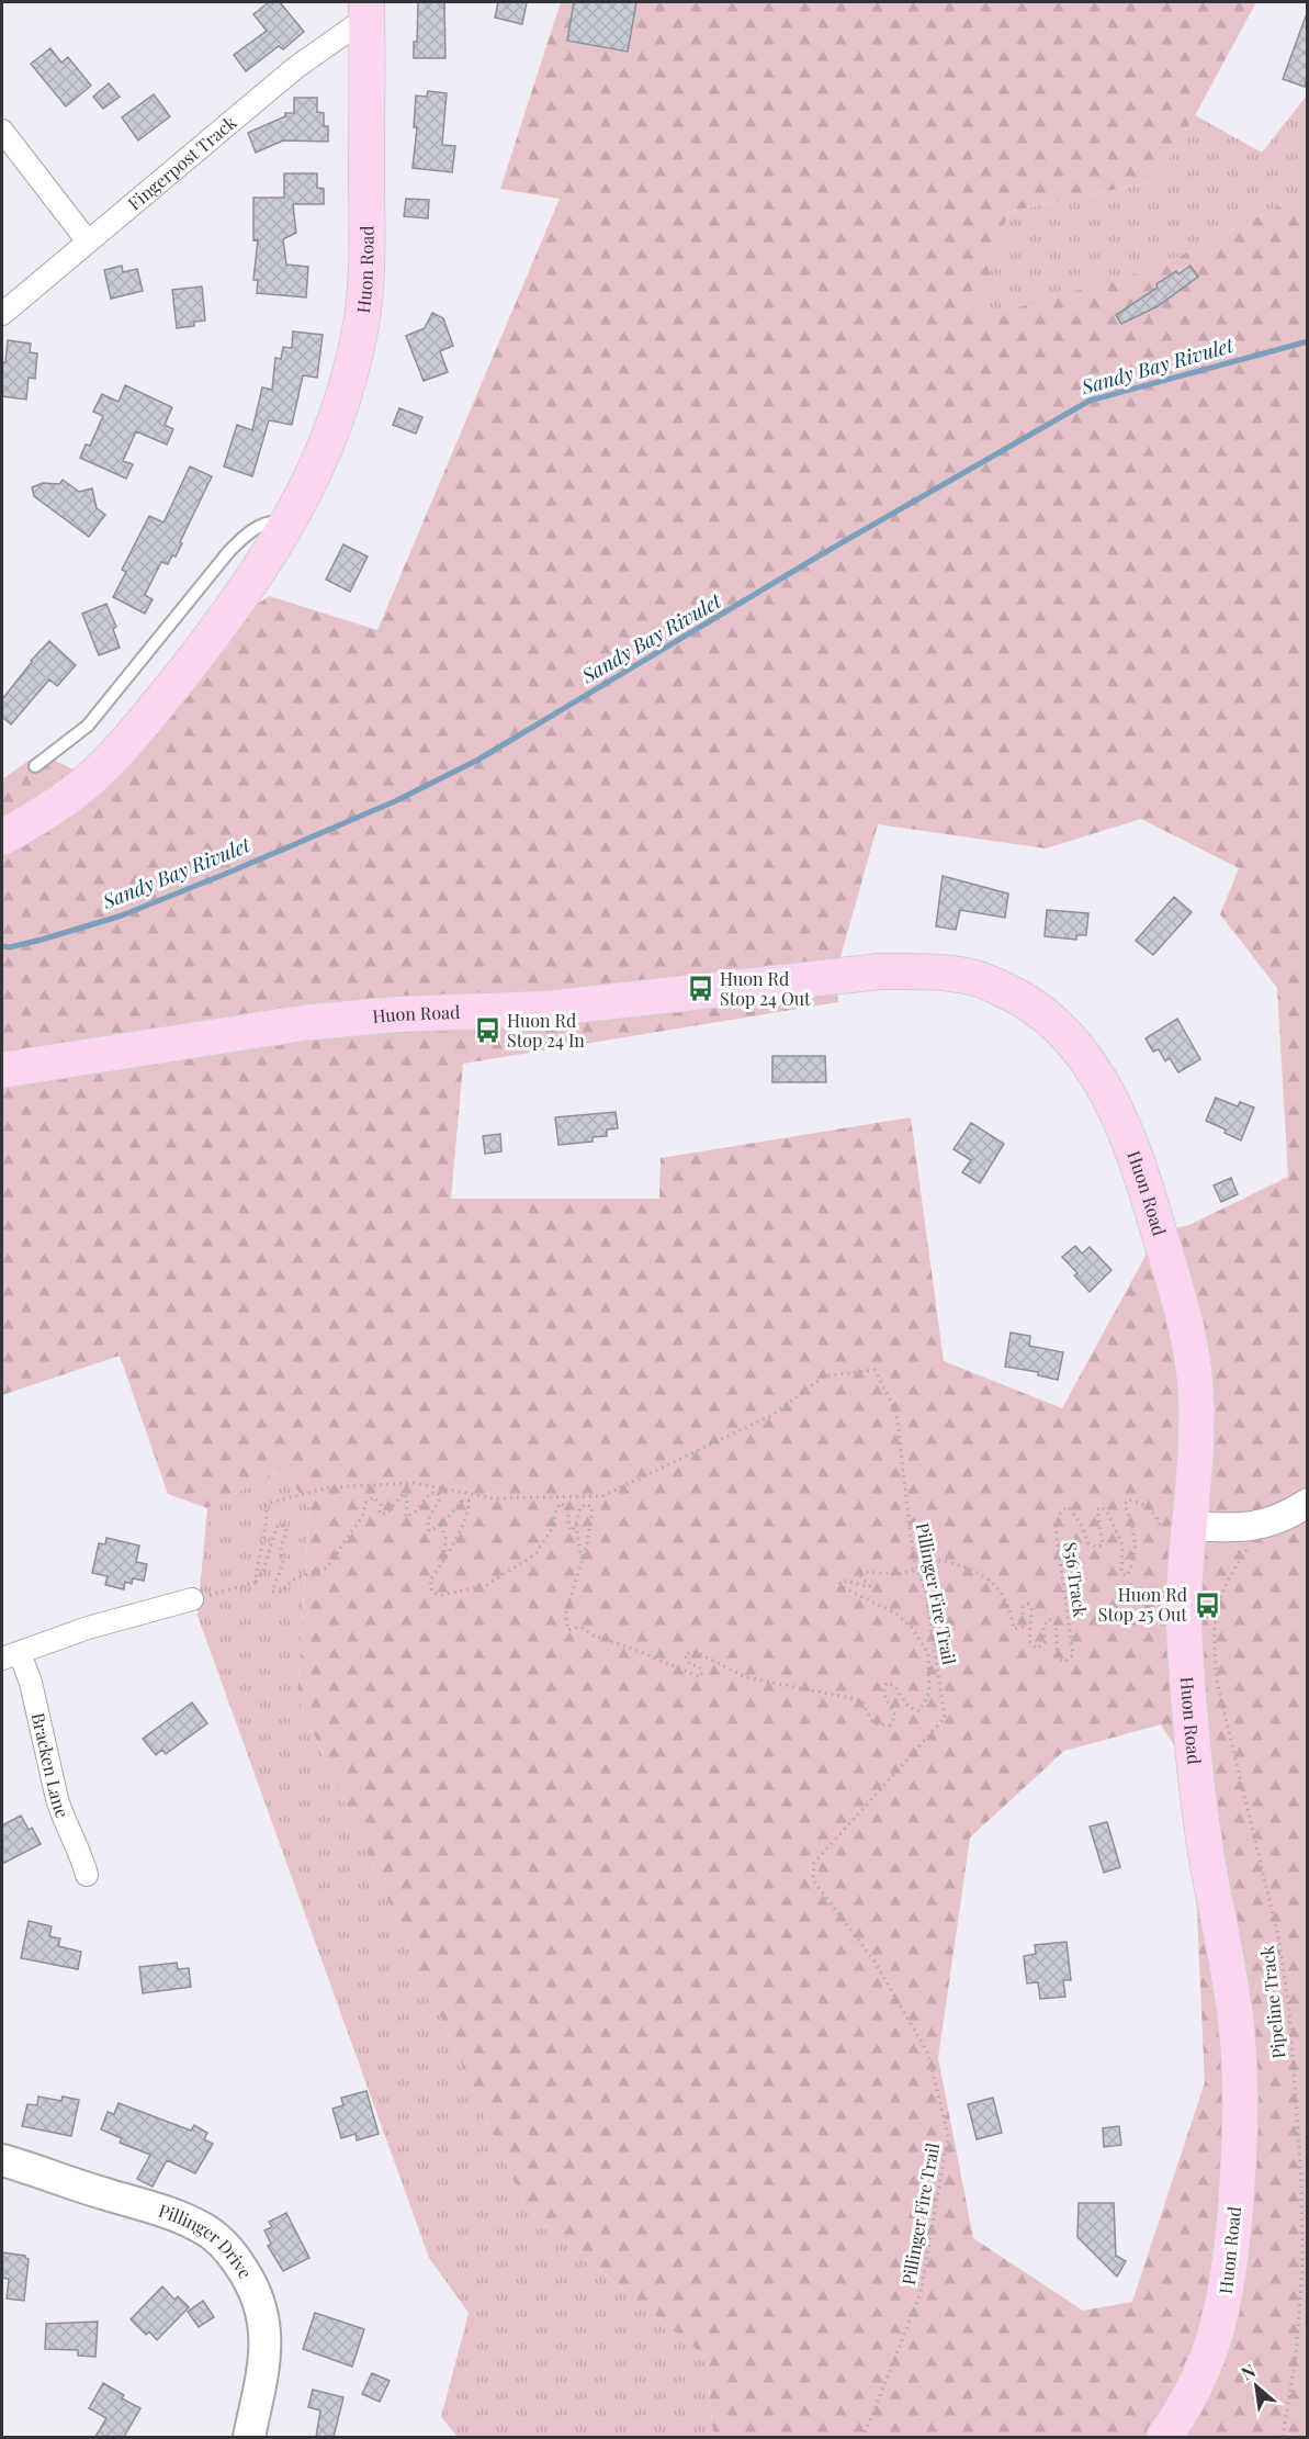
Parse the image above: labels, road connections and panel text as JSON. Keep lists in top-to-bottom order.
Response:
{
  "streets": {
    "main road": ["Huon Road", "Pillinger Drive"],
    "street": ["Fingerpost Track", "Bracken Lane"],
    "path": ["S56 Track", "Pillinger Fire Trail", "Pipeline Track"]
  },
  "crossings": [
    ["Fingerpost Track", "Huon Road"],
    ["Huon Road", "S56 Track"],
    ["S56 Track", "Pillinger Fire Trail"]
  ],
  "water": ["Sandy Bay Rivulet"],
  "places": {
    "bus stop": ["Huon Rd Stop 24 Out", "Huon Rd Stop 24 In", "Huon Rd Stop 25 Out"]
  },
  "north": "top left"
}
